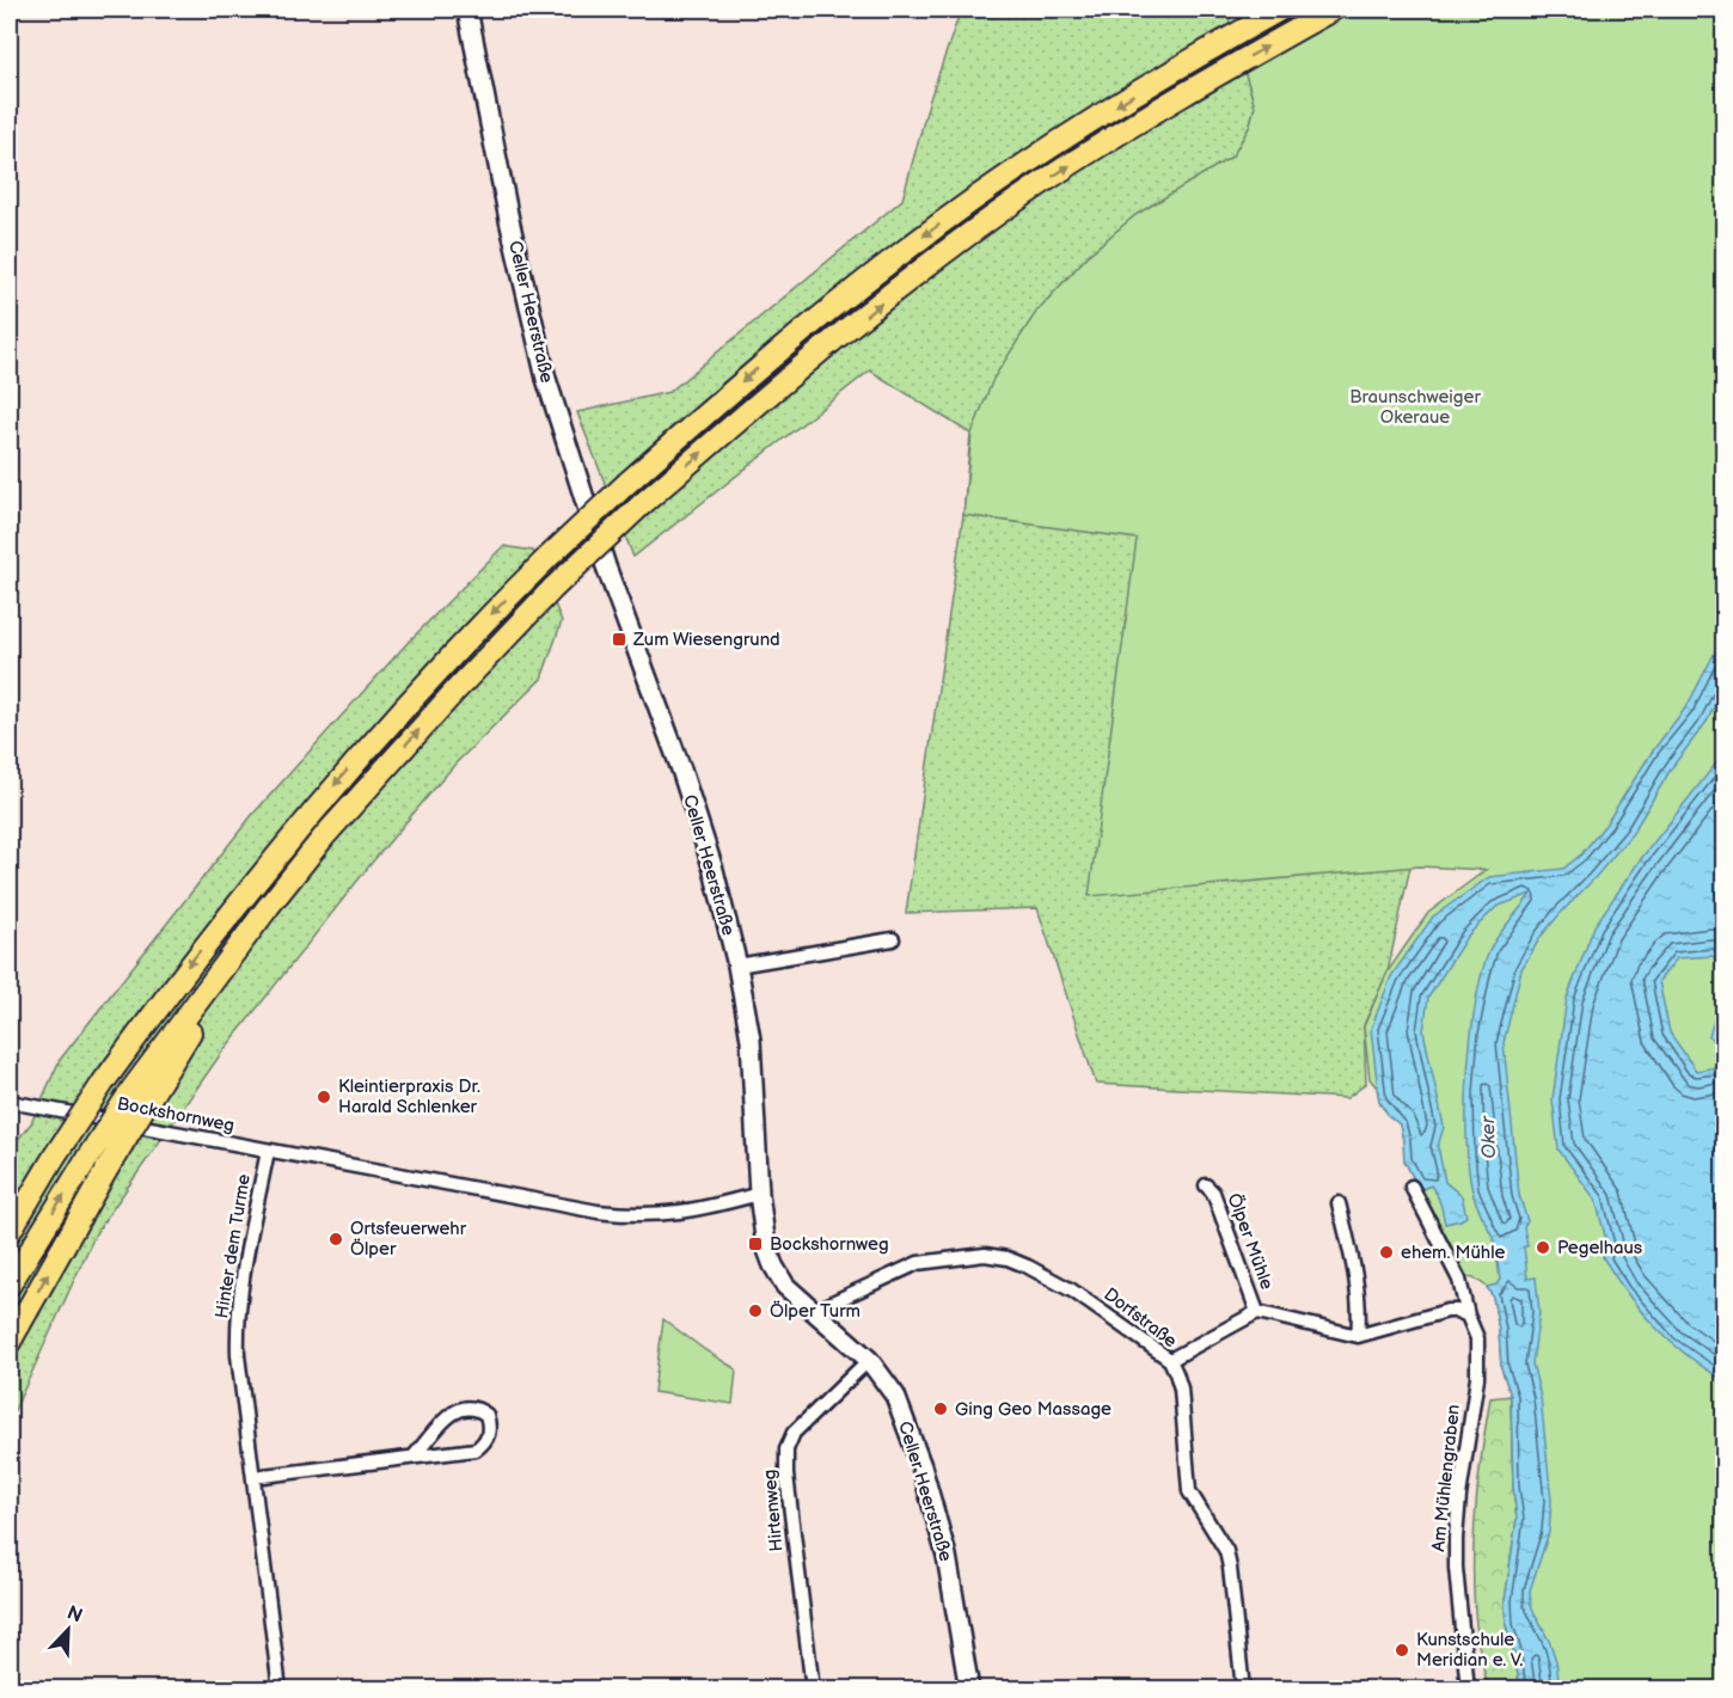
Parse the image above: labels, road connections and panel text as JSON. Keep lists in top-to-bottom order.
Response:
{
  "streets": {
    "main road": ["Celler Heerstraße"],
    "street": [
      "Bockshornweg",
      "Ölper Mühle",
      "Hinter dem Turme",
      "Dorfstraße",
      "Am Mühlengraben",
      "Hirtenweg"
    ]
  },
  "crossings": [
    ["Celler Heerstraße", "Bockshornweg"],
    ["Celler Heerstraße", "Dorfstraße"],
    ["Celler Heerstraße", "Hirtenweg"],
    ["Bockshornweg", "Hinter dem Turme"]
  ],
  "water": ["Oker"],
  "parks": ["Braunschweiger Okeraue"],
  "places": {
    "transit": ["Zum Wiesengrund", "Bockshornweg"],
    "other": [
      "Kleintierpraxis Dr. Harald Schlenker",
      "Ortsfeuerwehr Ölper",
      "Pegelhaus",
      "ehem. Mühle",
      "Ölper Turm",
      "Ging Geo Massage",
      "Kunstschule Meridian e. V."
    ]
  },
  "north": "top right"
}
